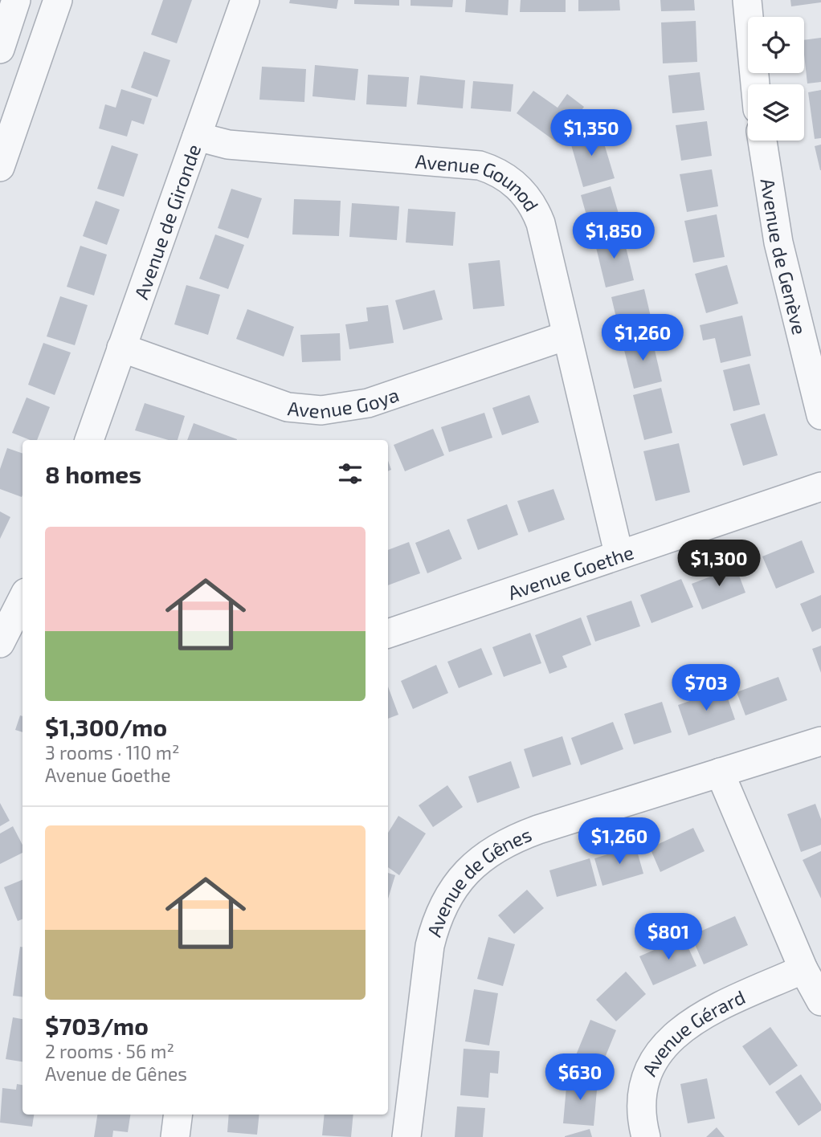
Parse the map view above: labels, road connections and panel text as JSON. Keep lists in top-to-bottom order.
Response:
{
  "streets": {
    "street": [
      "Avenue Gounod",
      "Avenue de Gironde",
      "Avenue de Genève",
      "Avenue Goya",
      "Avenue Goethe",
      "Avenue de Gênes",
      "Avenue Gérard"
    ]
  },
  "crossings": [
    ["Avenue Gounod", "Avenue de Gironde"],
    ["Avenue Gounod", "Avenue Goya"],
    ["Avenue Gounod", "Avenue Goethe"],
    ["Avenue de Gironde", "Avenue Goya"]
  ],
  "page": {
    "price": [
      "$1,350",
      "$1,850",
      "$1,260",
      "$1,300",
      "$703",
      "$1,260",
      "$801",
      "$630"
    ],
    "heading": "8 homes",
    "list": [
      {
        "name": "$1,300/mo",
        "note": "3 rooms · 110 m² · Avenue Goethe"
      },
      {
        "name": "$703/mo",
        "note": "2 rooms · 56 m² · Avenue de Gênes"
      }
    ]
  }
}
